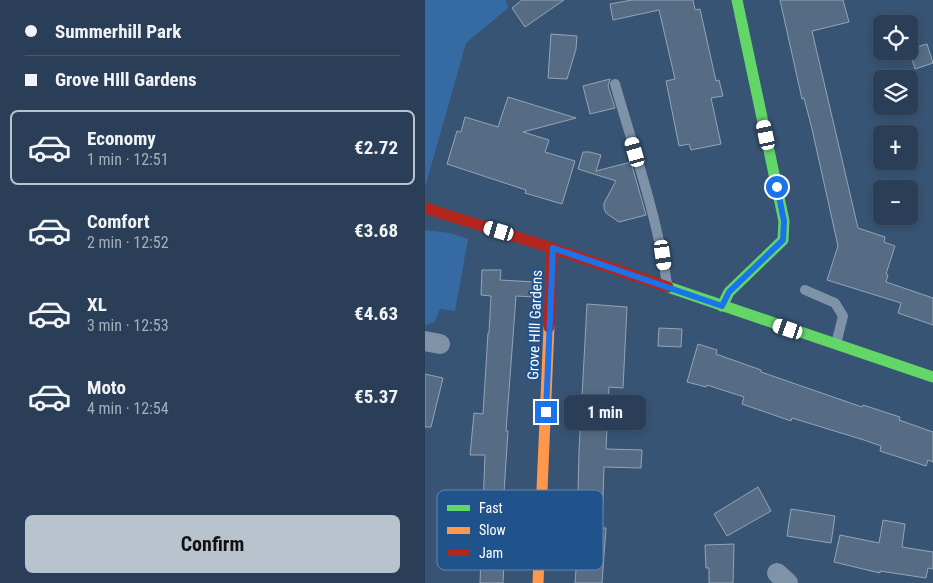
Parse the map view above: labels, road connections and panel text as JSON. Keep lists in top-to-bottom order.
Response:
{
  "streets": {
    "street": ["Grove HIll Gardens"]
  },
  "legend": ["Fast", "Slow", "Jam"],
  "page": {
    "banner": ["Summerhill Park", "Grove HIll Gardens"],
    "map_buttons": ["+", "−"],
    "list": [
      {
        "name": "Economy",
        "note": "1 min · 12:51",
        "value": "€2.72"
      },
      {
        "name": "Comfort",
        "note": "2 min · 12:52",
        "value": "€3.68"
      },
      {
        "name": "XL",
        "note": "3 min · 12:53",
        "value": "€4.63"
      },
      {
        "name": "Moto",
        "note": "4 min · 12:54",
        "value": "€5.37"
      }
    ],
    "bubble": "1 min",
    "buttons": "Confirm"
  }
}
